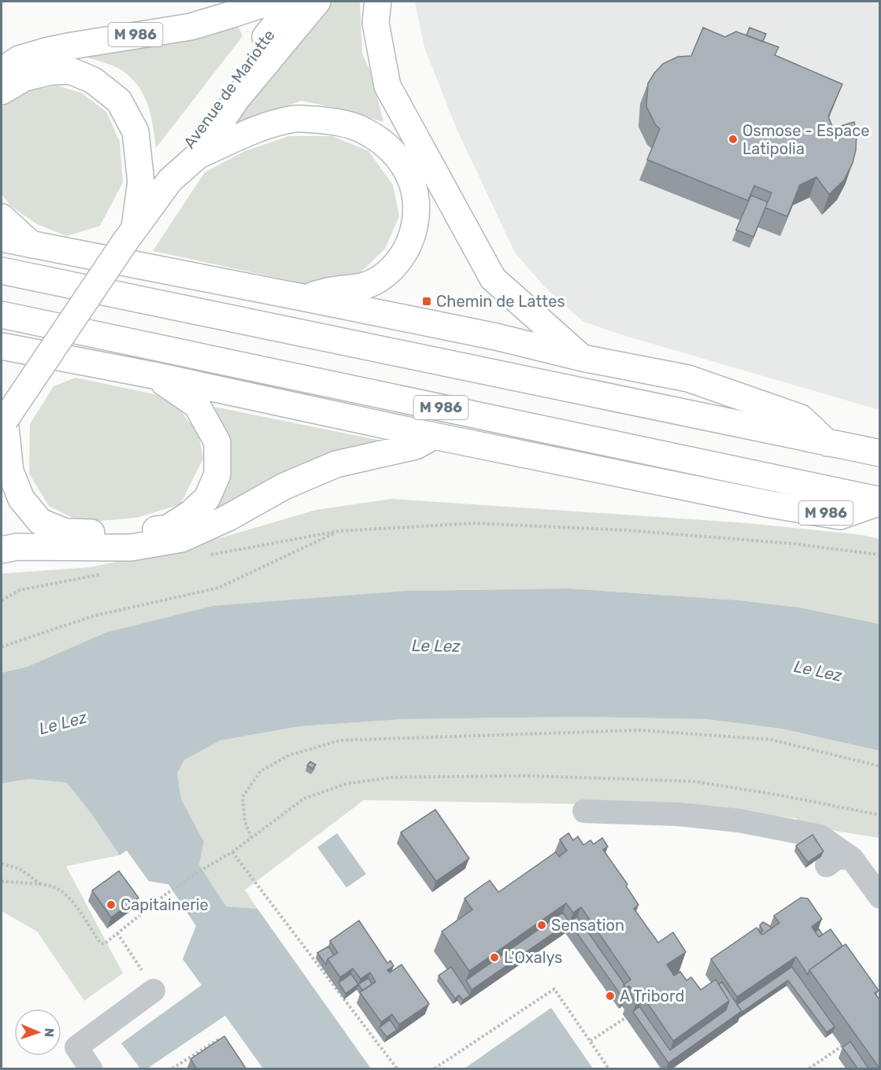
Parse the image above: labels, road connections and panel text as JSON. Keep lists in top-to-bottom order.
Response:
{
  "streets": {
    "main road": ["M 986", "Avenue de Mariotte"]
  },
  "water": ["Le Lez"],
  "places": {
    "other": [
      "Osmose - Espace Latipolia",
      "Capitainerie",
      "Sensation",
      "L'Oxalys",
      "A Tribord"
    ],
    "transit": ["Chemin de Lattes"]
  },
  "north": "right"
}
